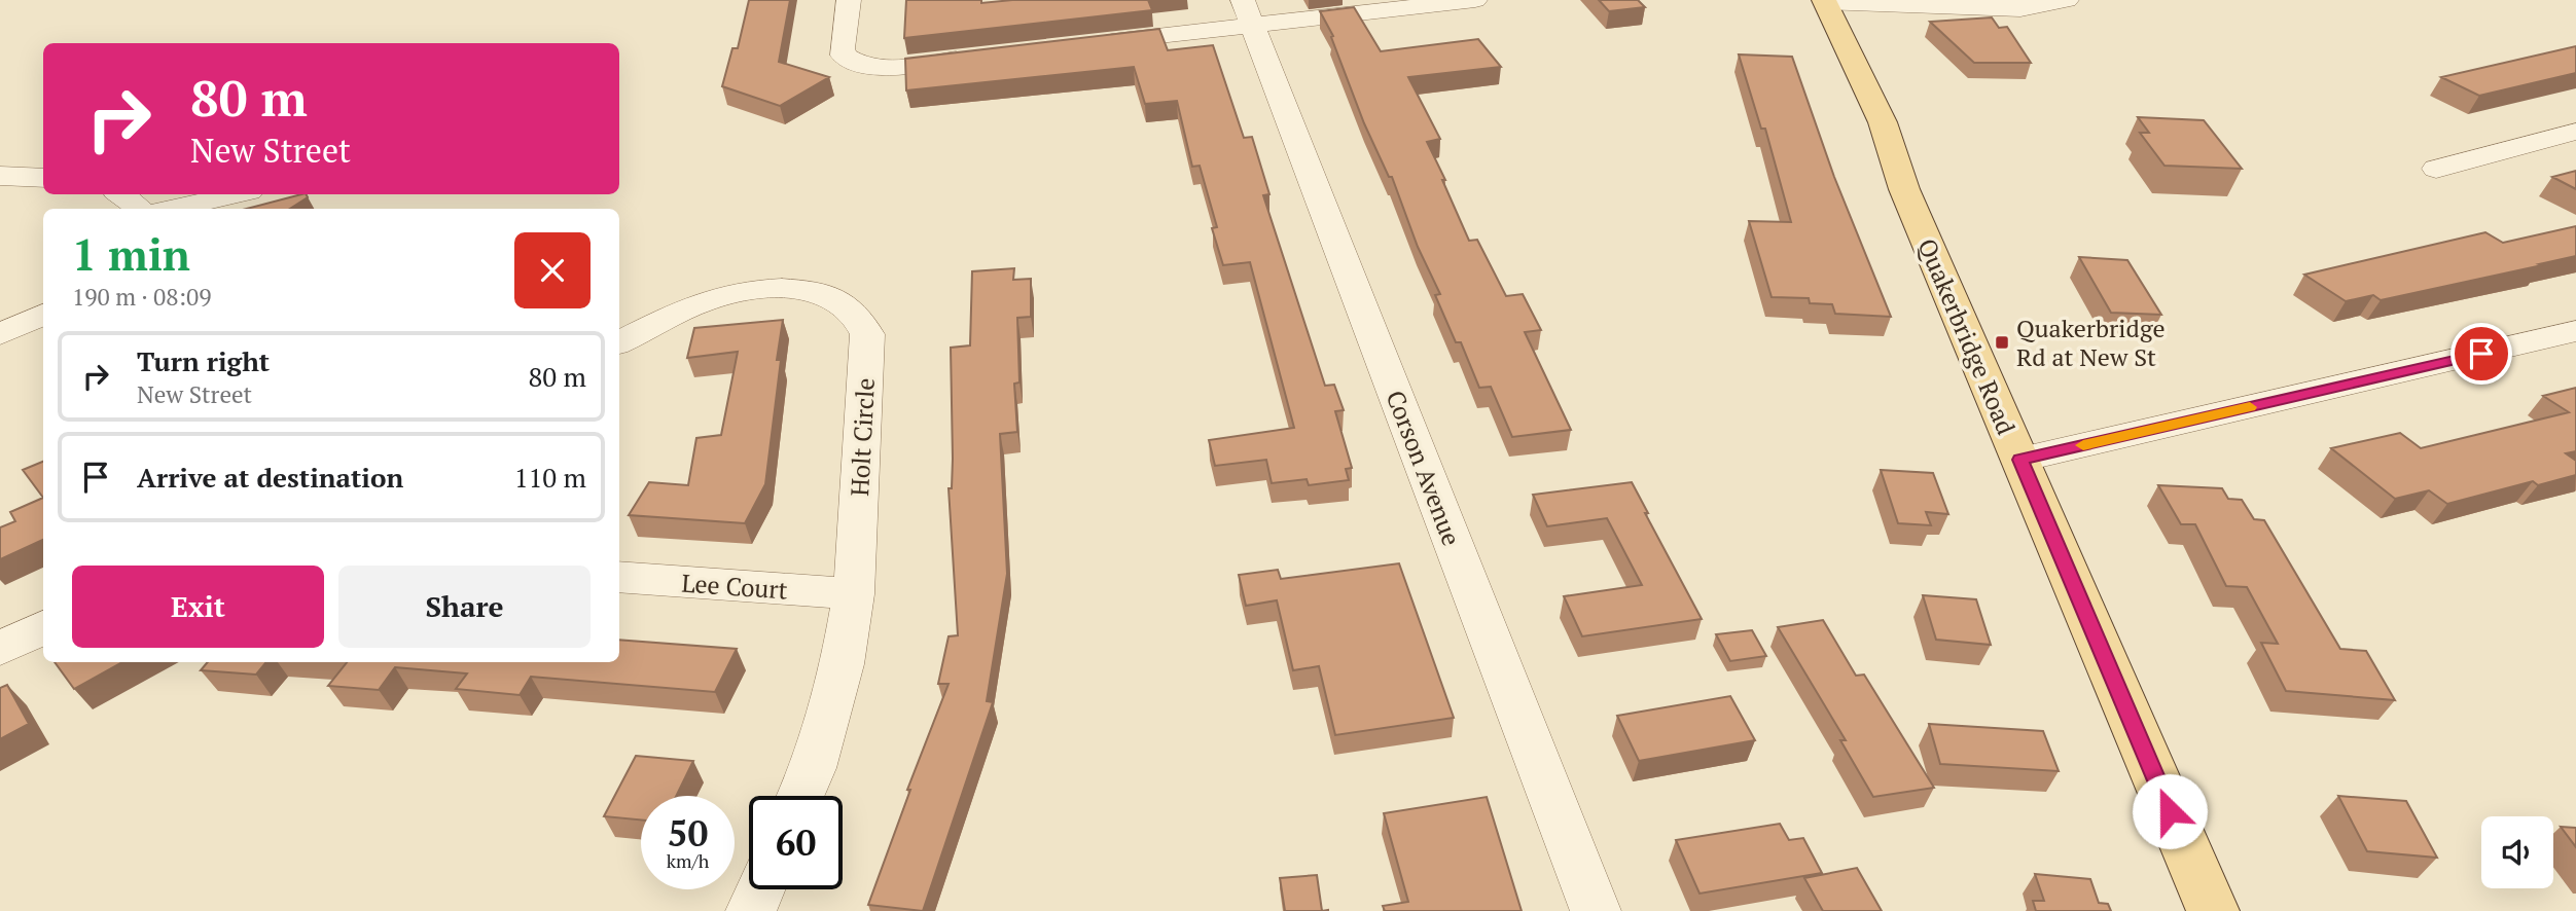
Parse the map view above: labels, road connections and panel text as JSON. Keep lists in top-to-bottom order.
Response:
{
  "streets": {
    "main road": ["Quakerbridge Road"],
    "street": ["Holt Circle", "Corson Avenue", "Lee Court"]
  },
  "crossings": [
    ["Holt Circle", "Lee Court"]
  ],
  "places": {
    "transit": ["Quakerbridge Rd at New St"]
  },
  "page": {
    "turn": ["80 m", "New Street"],
    "heading": ["1 min", "190 m · 08:09"],
    "list": [
      {
        "name": "Turn right",
        "note": "New Street",
        "value": "80 m"
      },
      {
        "name": "Arrive at destination",
        "value": "110 m"
      }
    ],
    "buttons": ["Exit", "Share"],
    "speed": "50 km/h",
    "limit": "60"
  }
}
